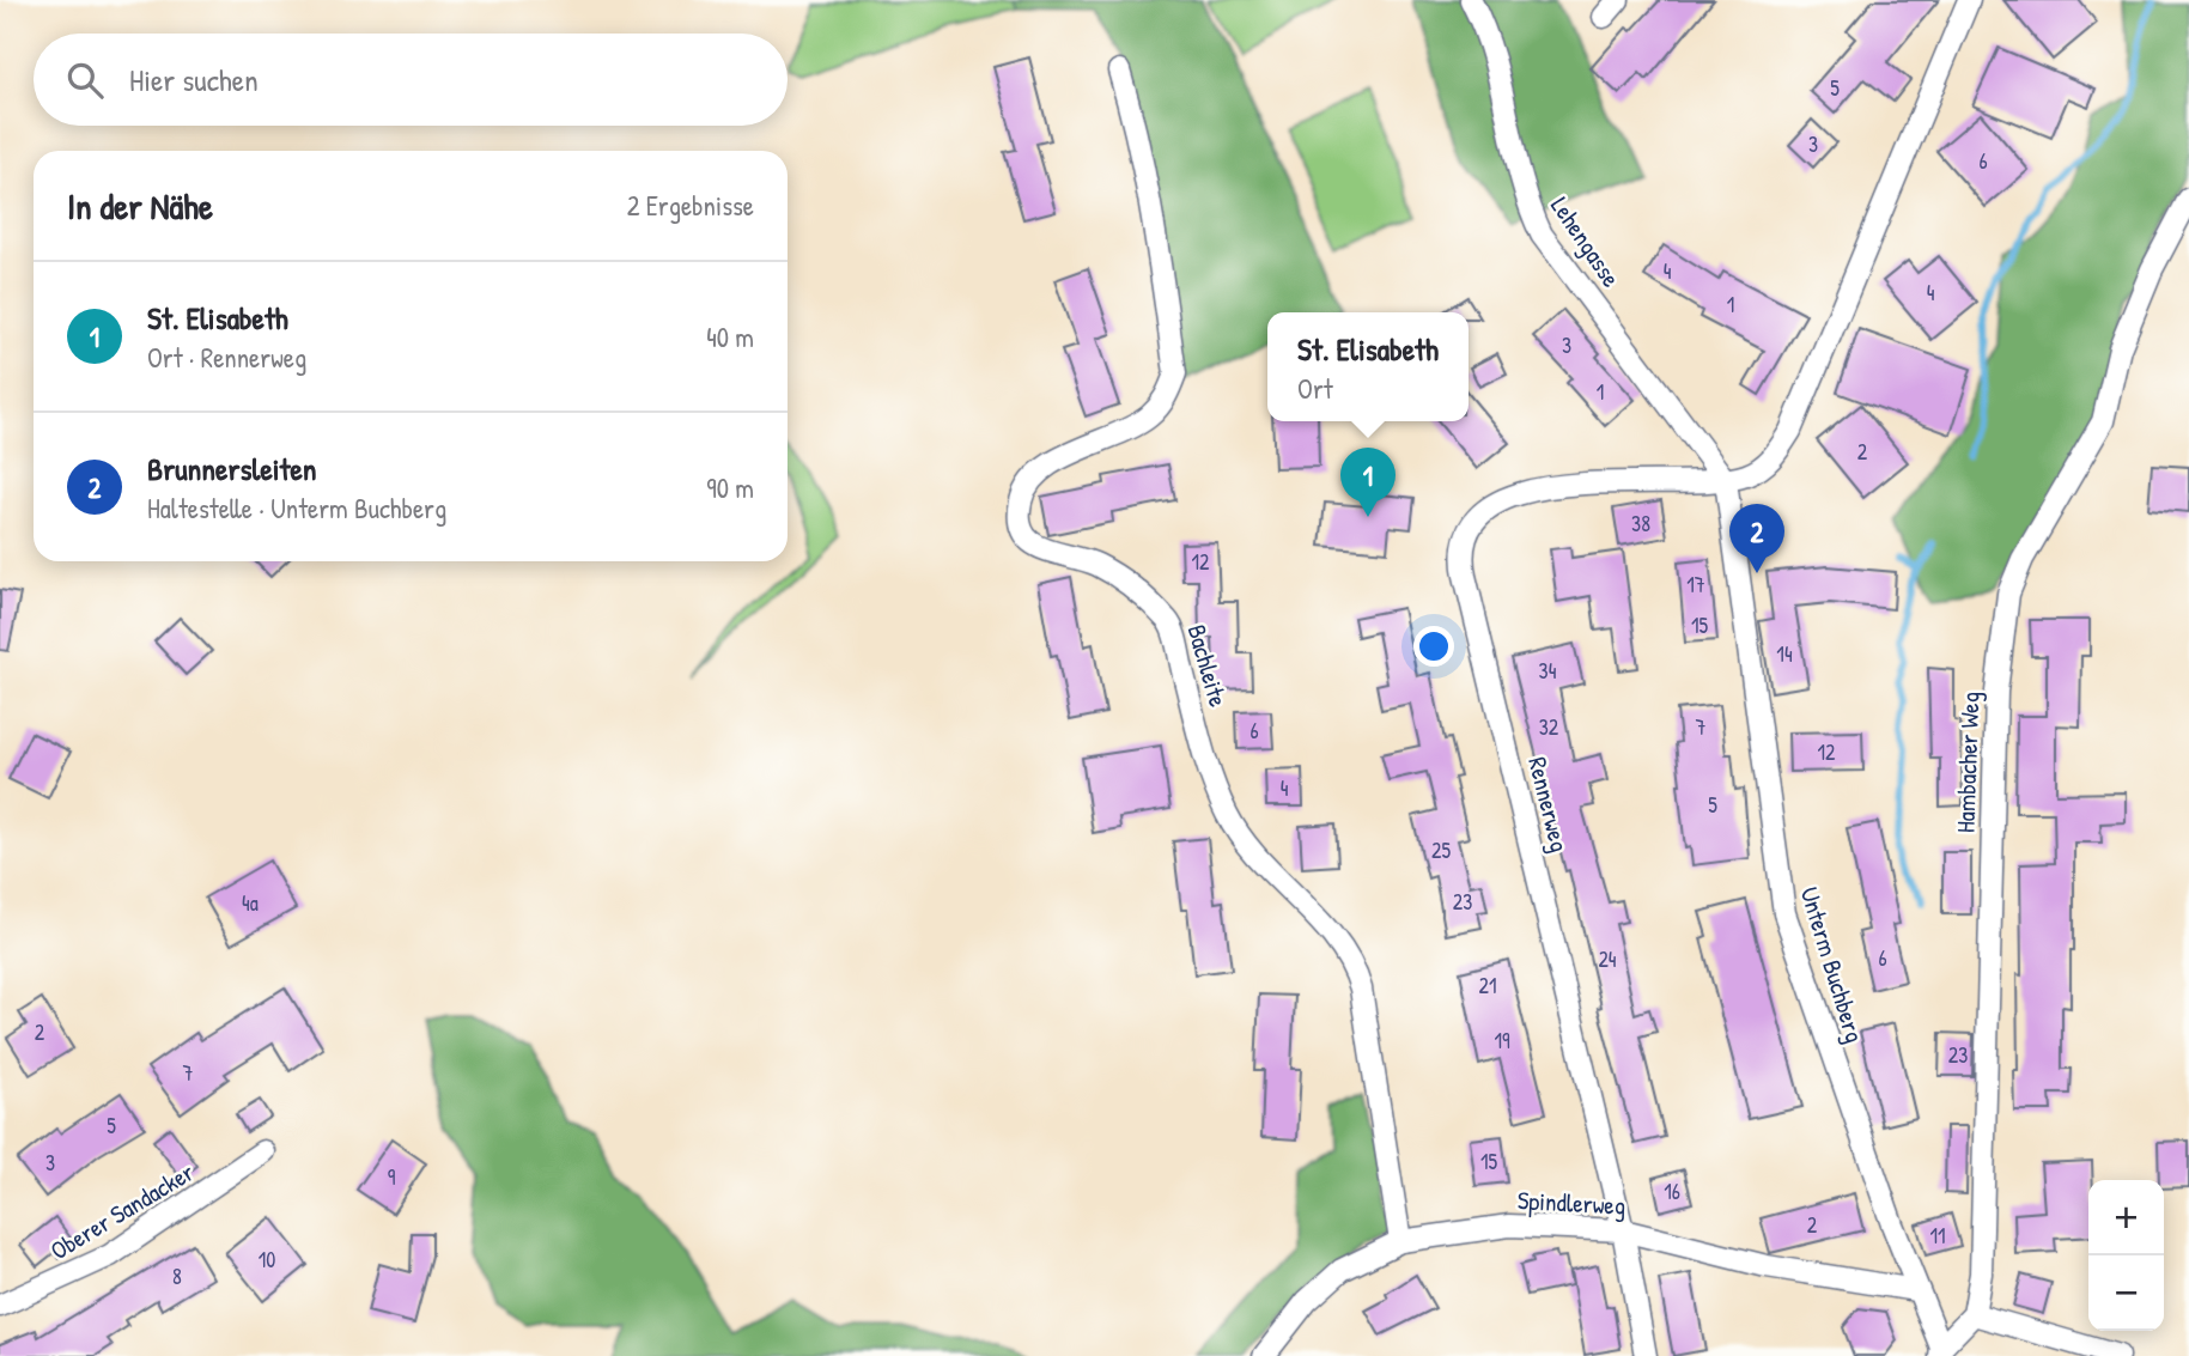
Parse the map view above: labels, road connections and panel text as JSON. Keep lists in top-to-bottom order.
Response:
{
  "streets": {
    "street": [
      "Lehengasse",
      "Bachleite",
      "Hambacher Weg",
      "Rennerweg",
      "Unterm Buchberg",
      "Spindlerweg",
      "Oberer Sandacker"
    ]
  },
  "crossings": [
    ["Lehengasse", "Rennerweg"],
    ["Lehengasse", "Unterm Buchberg"],
    ["Bachleite", "Spindlerweg"],
    ["Hambacher Weg", "Unterm Buchberg"],
    ["Rennerweg", "Unterm Buchberg"],
    ["Rennerweg", "Spindlerweg"],
    ["Unterm Buchberg", "Spindlerweg"]
  ],
  "house_numbers": [
    "5",
    "3",
    "6",
    "4",
    "4",
    "1",
    "3",
    "1",
    "2",
    "38",
    "12",
    "17",
    "15",
    "14",
    "34",
    "32",
    "7",
    "6",
    "12",
    "4",
    "5",
    "25",
    "23",
    "4a",
    "6",
    "24",
    "21",
    "2",
    "19",
    "23",
    "7",
    "5",
    "15",
    "3",
    "9",
    "16",
    "2",
    "11",
    "10",
    "8"
  ],
  "page": {
    "search": "Hier suchen",
    "heading": ["In der Nähe", "2 Ergebnisse"],
    "list": [
      {
        "mark": "1",
        "name": "St. Elisabeth",
        "note": "Ort · Rennerweg",
        "value": "40 m"
      },
      {
        "mark": "2",
        "name": "Brunnersleiten",
        "note": "Haltestelle · Unterm Buchberg",
        "value": "90 m"
      }
    ],
    "popup": ["St. Elisabeth", "Ort"],
    "pins": ["1", "2"],
    "map_buttons": ["+", "−"]
  }
}
